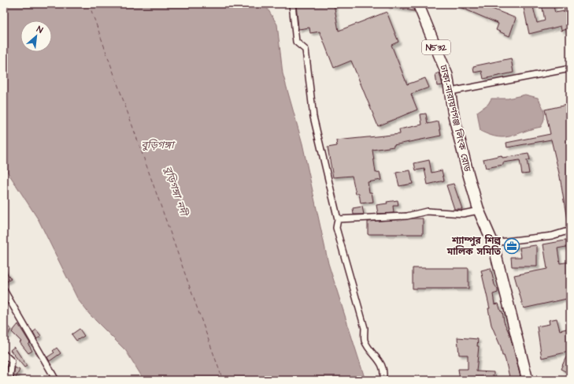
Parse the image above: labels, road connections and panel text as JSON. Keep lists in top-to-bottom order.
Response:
{
  "streets": {
    "highway": ["N532", "ঢাকা-নারায়ণগঞ্জ লিংক রোড"]
  },
  "water": ["বুড়িগঙ্গা", "বুড়িগঙ্গা নদী"],
  "places": {
    "office": ["শ্যাম্পুর শিল্প মালিক সমিতি"]
  },
  "north": "top right"
}
